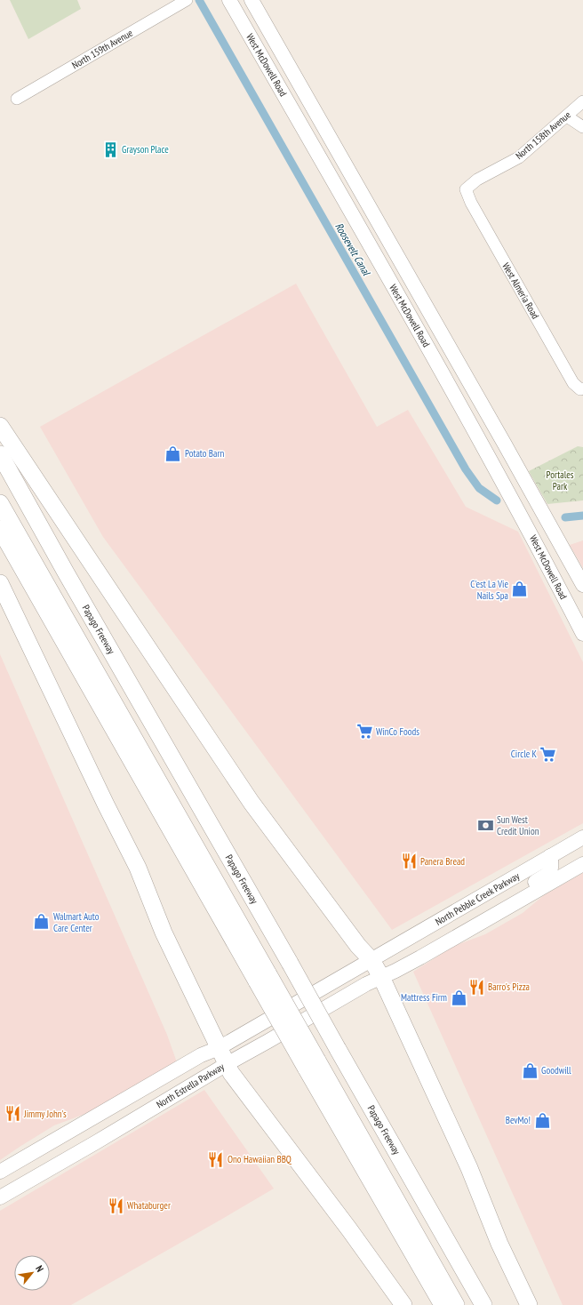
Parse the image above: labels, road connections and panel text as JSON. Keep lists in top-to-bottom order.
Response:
{
  "streets": {
    "highway": ["Papago Freeway"],
    "main road": ["West McDowell Road", "North Pebble Creek Parkway", "North Estrella Parkway"],
    "street": ["North 159th Avenue", "North 158th Avenue", "West Almeria Road"]
  },
  "crossings": [
    ["North 158th Avenue", "West Almeria Road"],
    ["North Pebble Creek Parkway", "North Estrella Parkway"]
  ],
  "water": ["Roosevelt Canal"],
  "parks": ["Portales Park"],
  "places": {
    "building": ["Grayson Place"],
    "shop": [
      "Potato Barn",
      "C'est La Vie Nails Spa",
      "Walmart Auto Care Center",
      "Mattress Firm",
      "Goodwill",
      "BevMo!"
    ],
    "supermarket": ["WinCo Foods", "Circle K"],
    "bank": ["Sun West Credit Union"],
    "restaurant": [
      "Panera Bread",
      "Barro's Pizza",
      "Jimmy John's",
      "Ono Hawaiian BBQ",
      "Whataburger"
    ]
  },
  "north": "top right"
}
